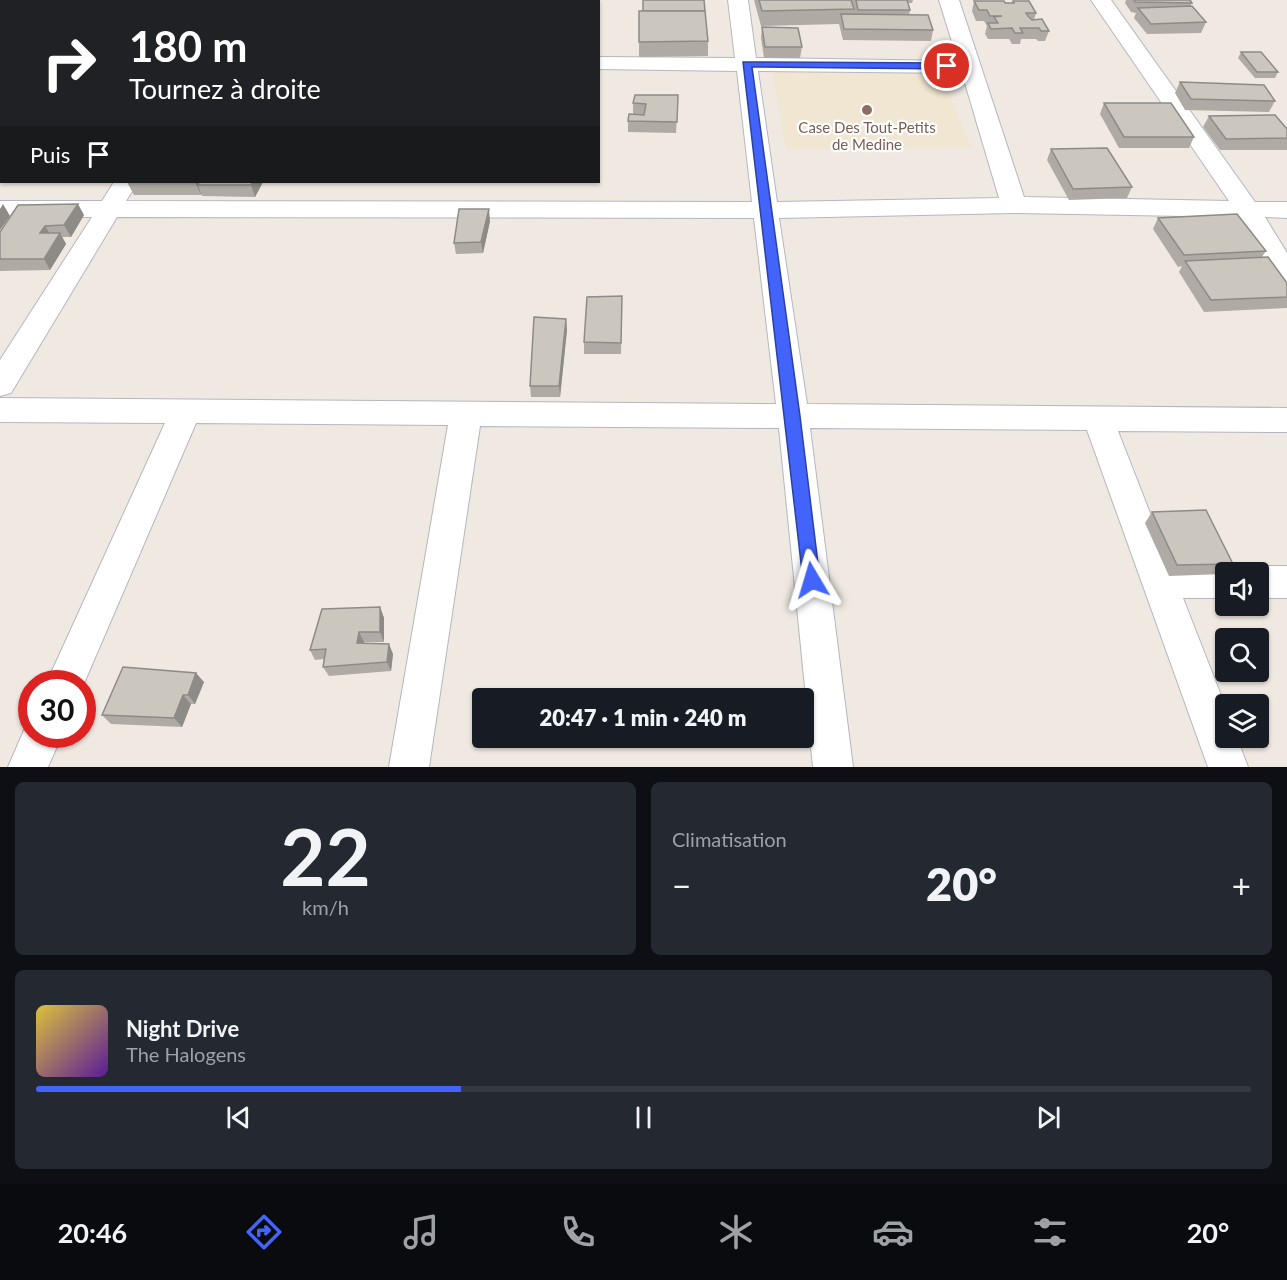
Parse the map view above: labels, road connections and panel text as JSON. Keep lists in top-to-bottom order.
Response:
{
  "places": ["Case Des Tout-Petits de Medine"],
  "page": {
    "turn": ["180 m", "Tournez à droite"],
    "then": "Puis",
    "limit": "30",
    "trip": "20:47 · 1 min · 240 m",
    "tile": [
      ["22", "km/h"],
      "Climatisation"
    ],
    "heat": ["−", "20°", "+"],
    "song": ["Night Drive", "The Halogens"],
    "tabs": ["20:46", "20°"]
  }
}
